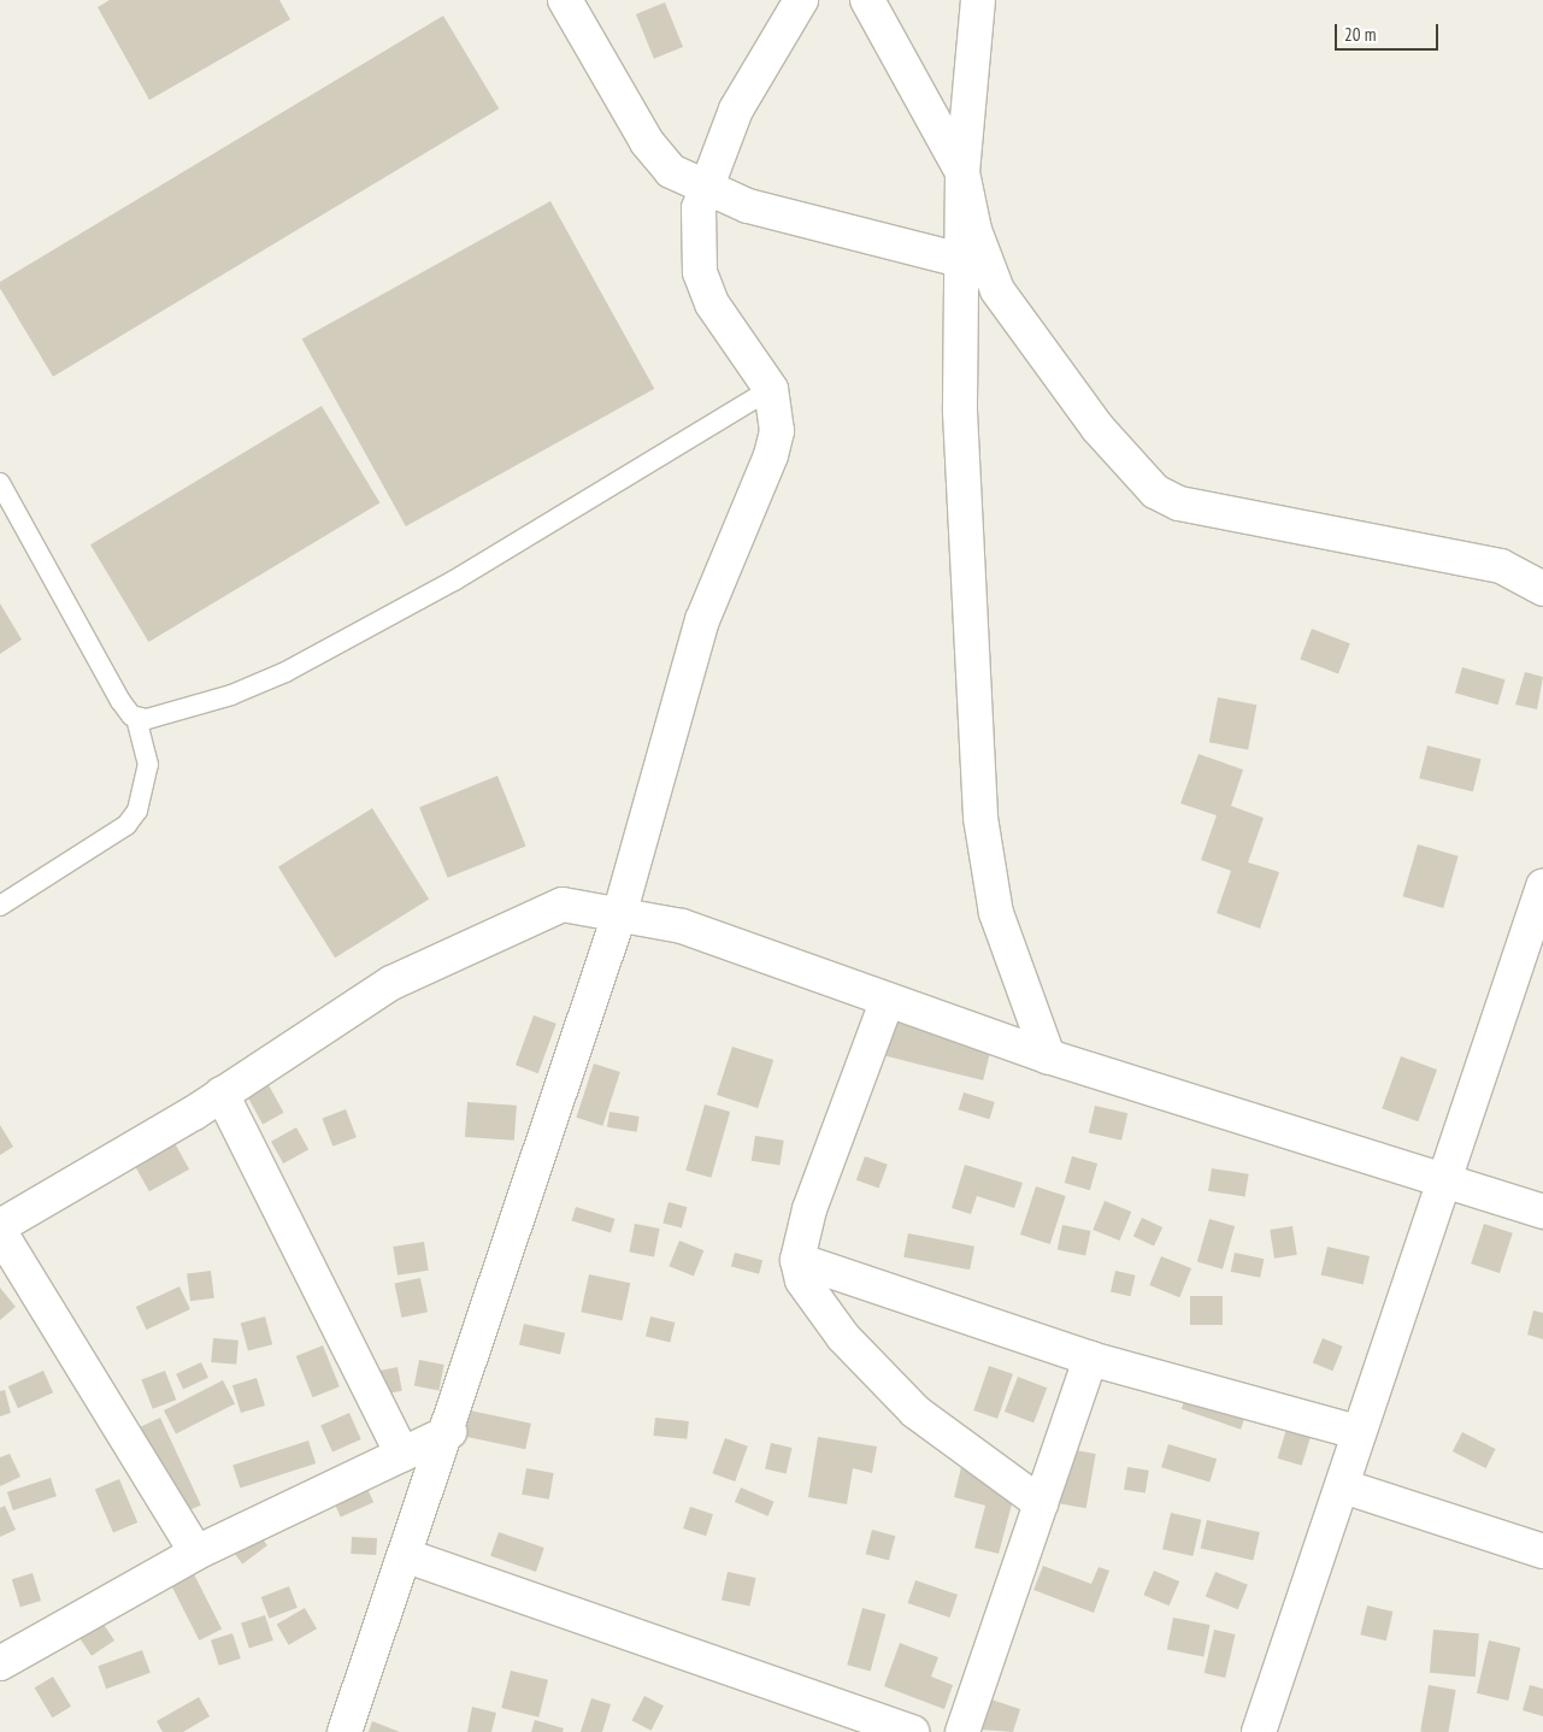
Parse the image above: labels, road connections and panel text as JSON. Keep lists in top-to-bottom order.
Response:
{
  "scale_bar": "20 m"
}
